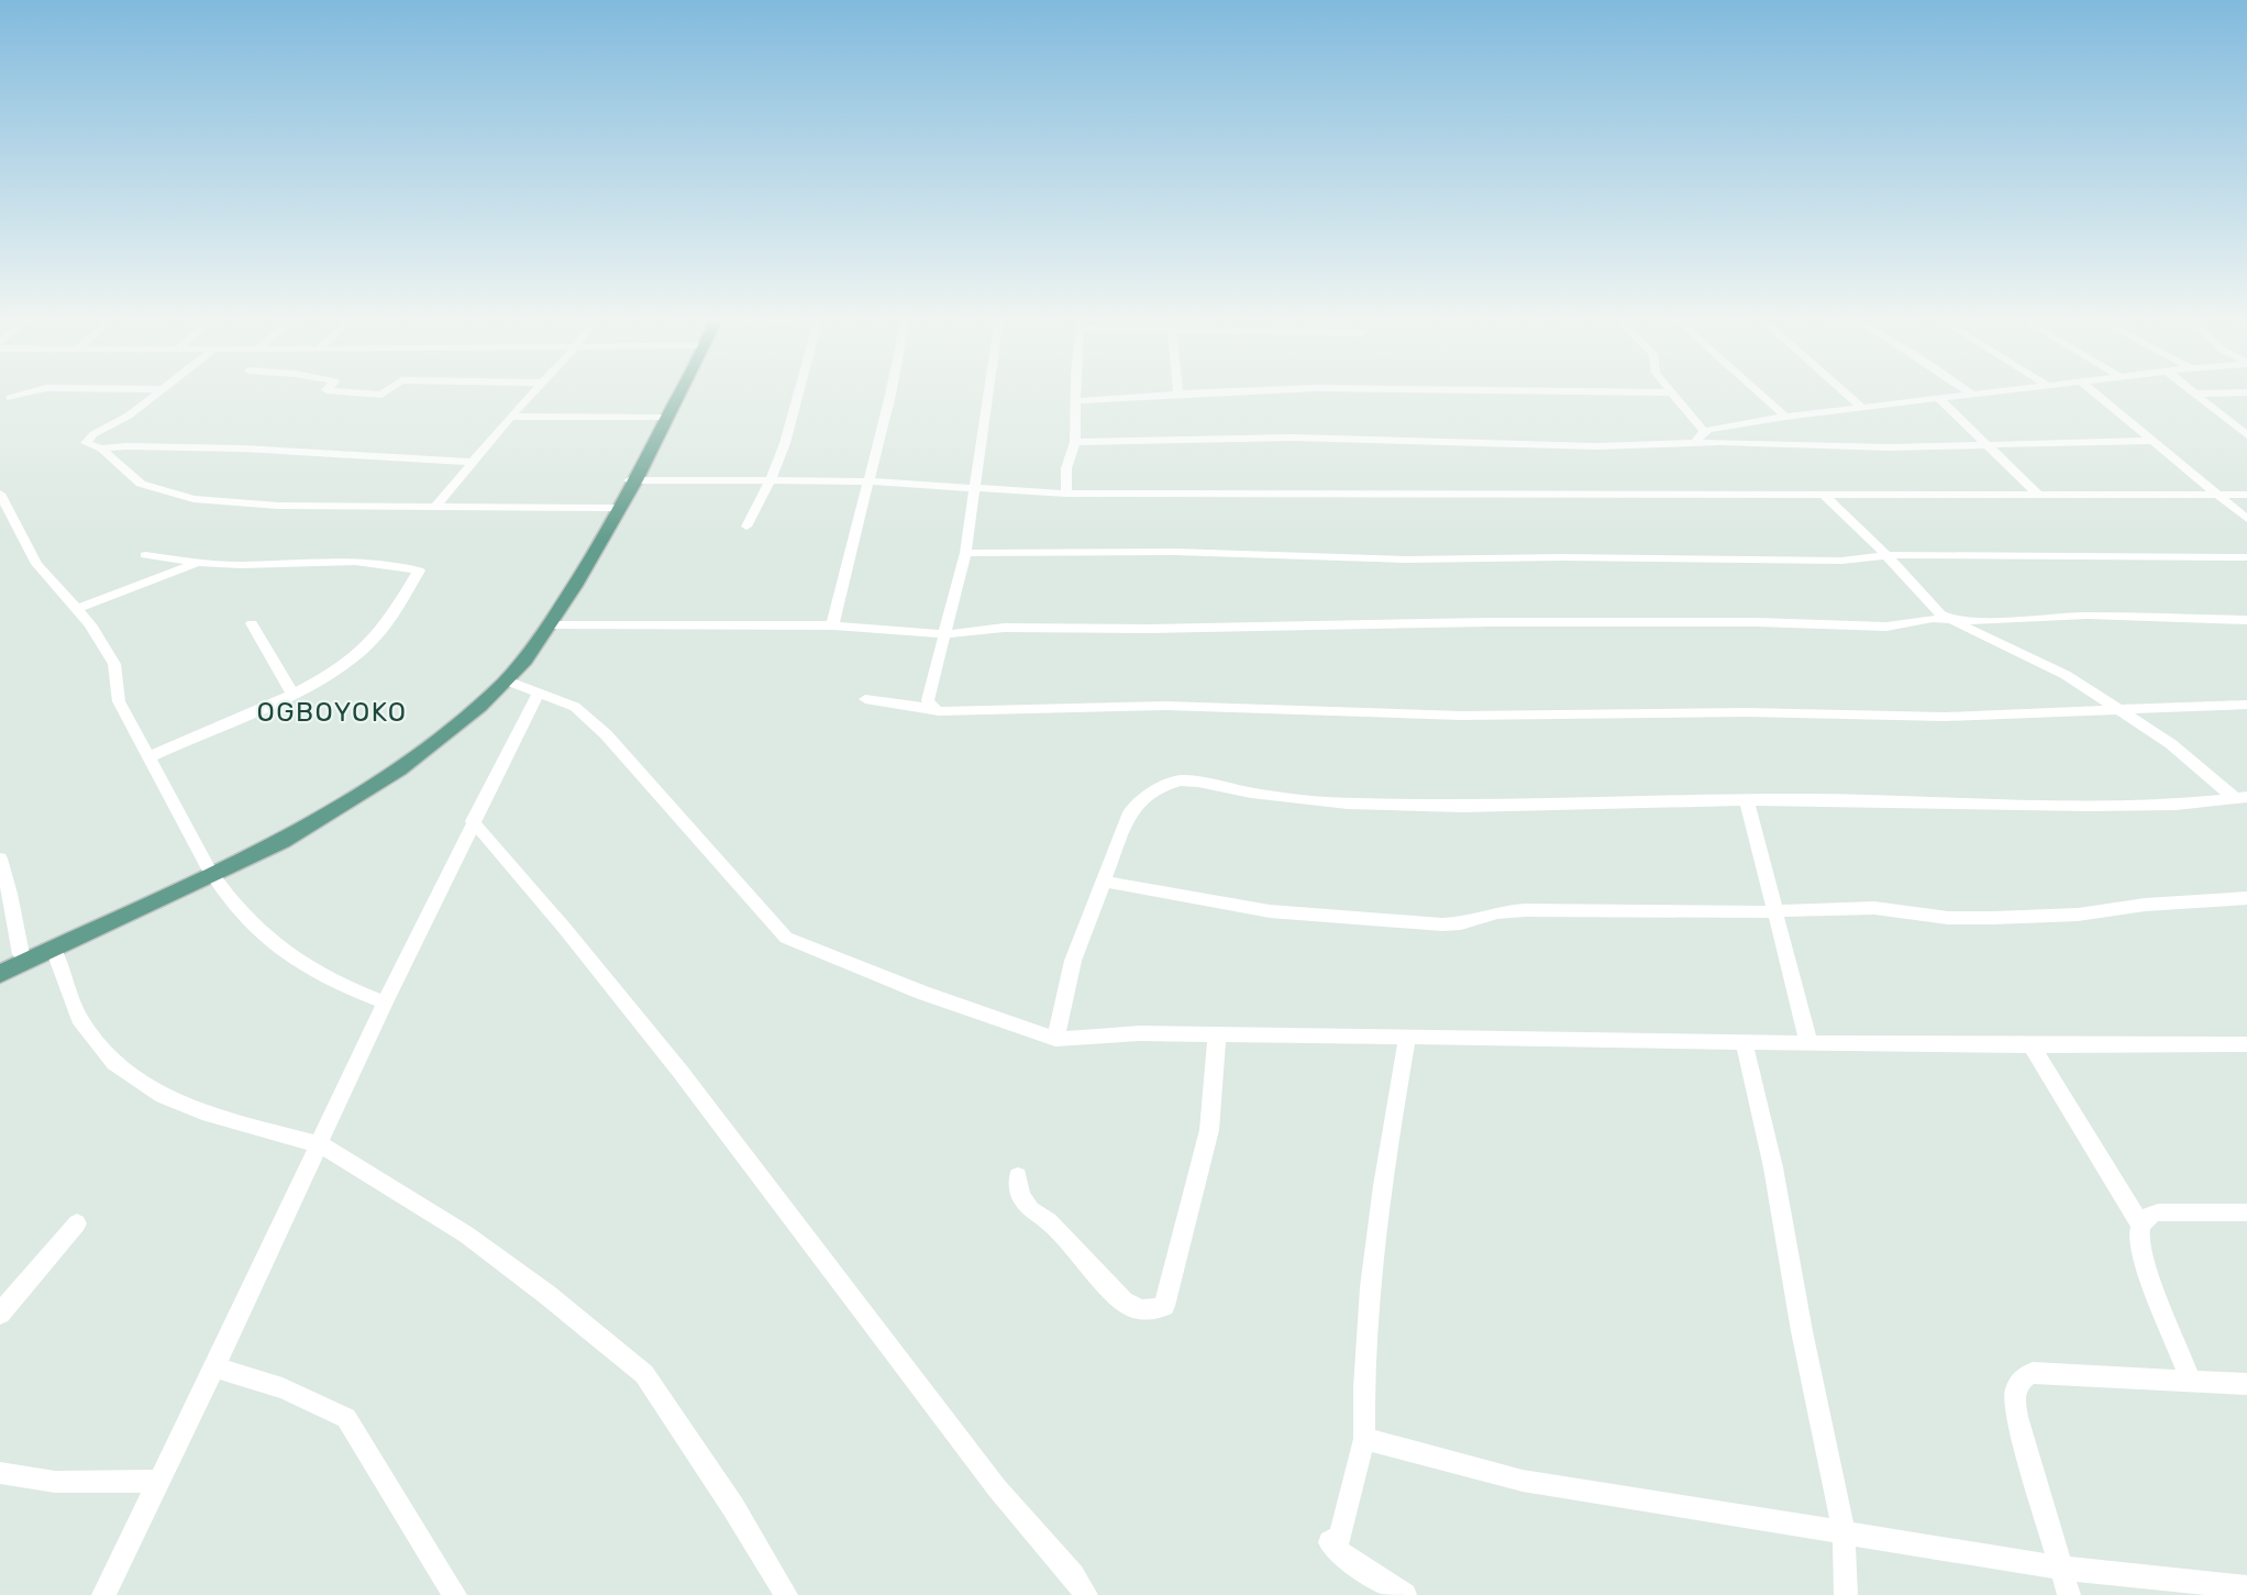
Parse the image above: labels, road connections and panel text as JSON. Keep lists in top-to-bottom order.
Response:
{
  "districts": ["OGBOYOKO"]
}
